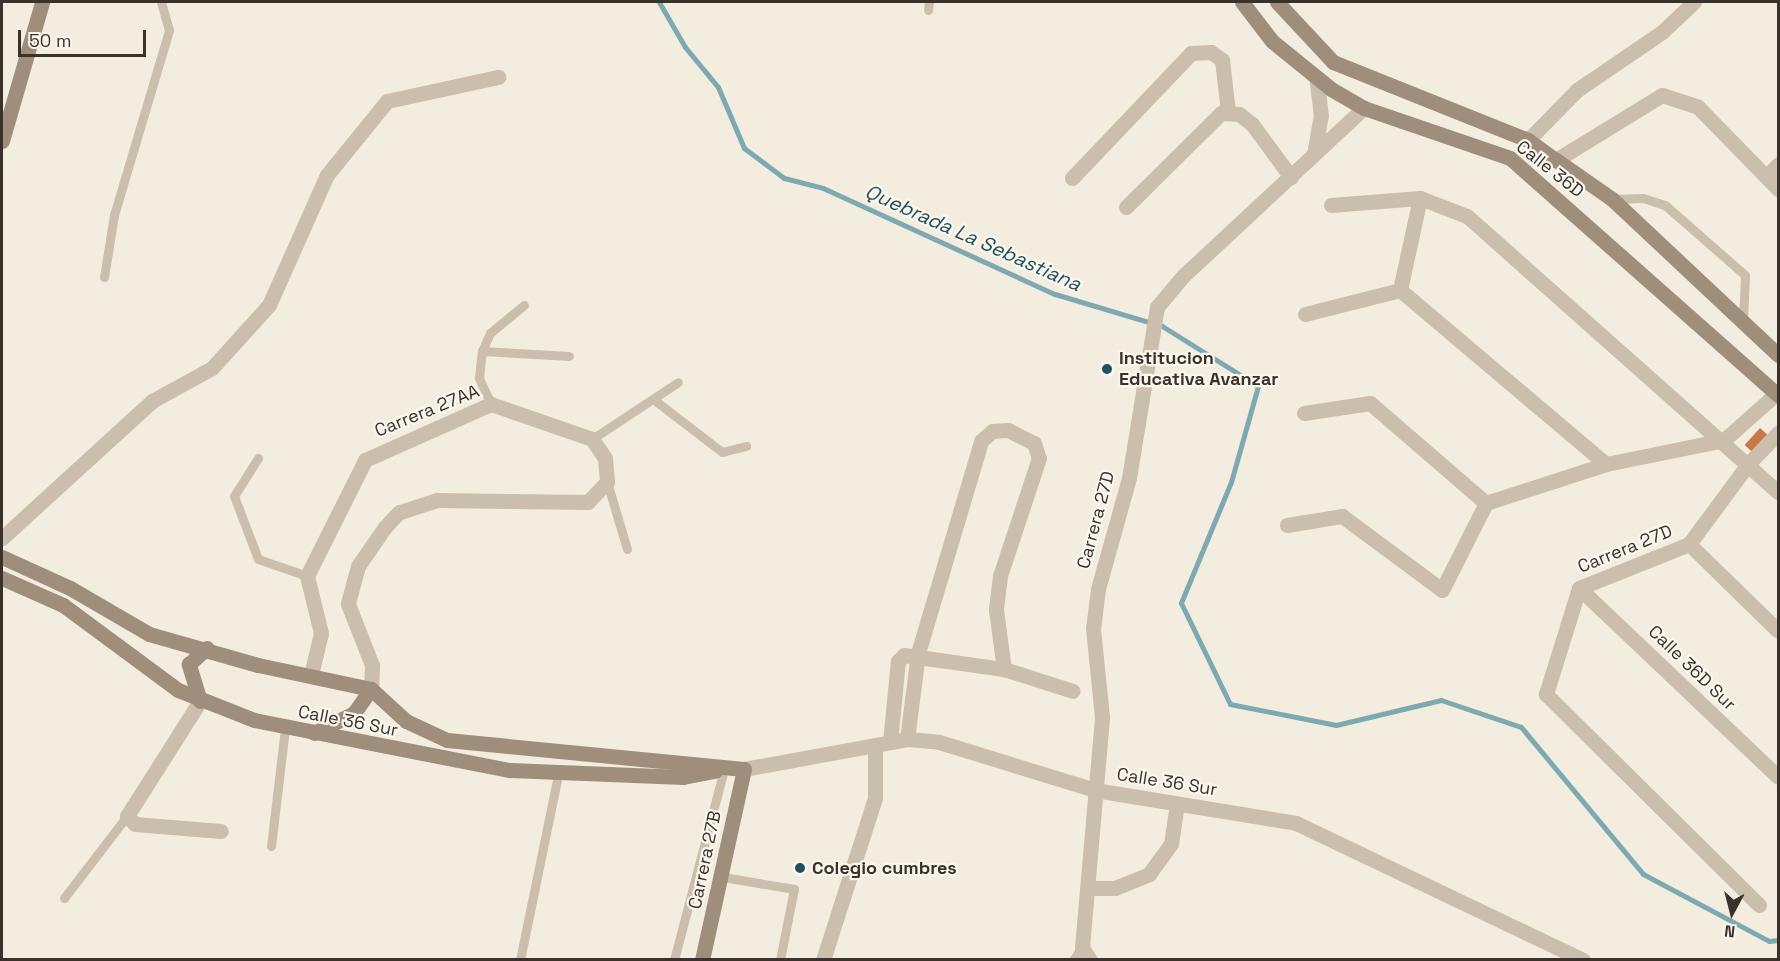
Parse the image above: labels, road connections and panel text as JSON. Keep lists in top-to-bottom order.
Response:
{
  "streets": {
    "street": [
      "Calle 36D",
      "Carrera 27AA",
      "Carrera 27D",
      "Calle 36D Sur",
      "Calle 36 Sur",
      "Carrera 27B"
    ]
  },
  "crossings": [
    ["Calle 36D", "Carrera 27D"],
    ["Carrera 27D", "Calle 36D Sur"],
    ["Carrera 27D", "Calle 36 Sur"],
    ["Calle 36 Sur", "Carrera 27B"]
  ],
  "water": ["Quebrada La Sebastiana"],
  "places": ["Institucion Educativa Avanzar", "Colegio cumbres"],
  "scale_bar": "50 m",
  "north": "bottom"
}
